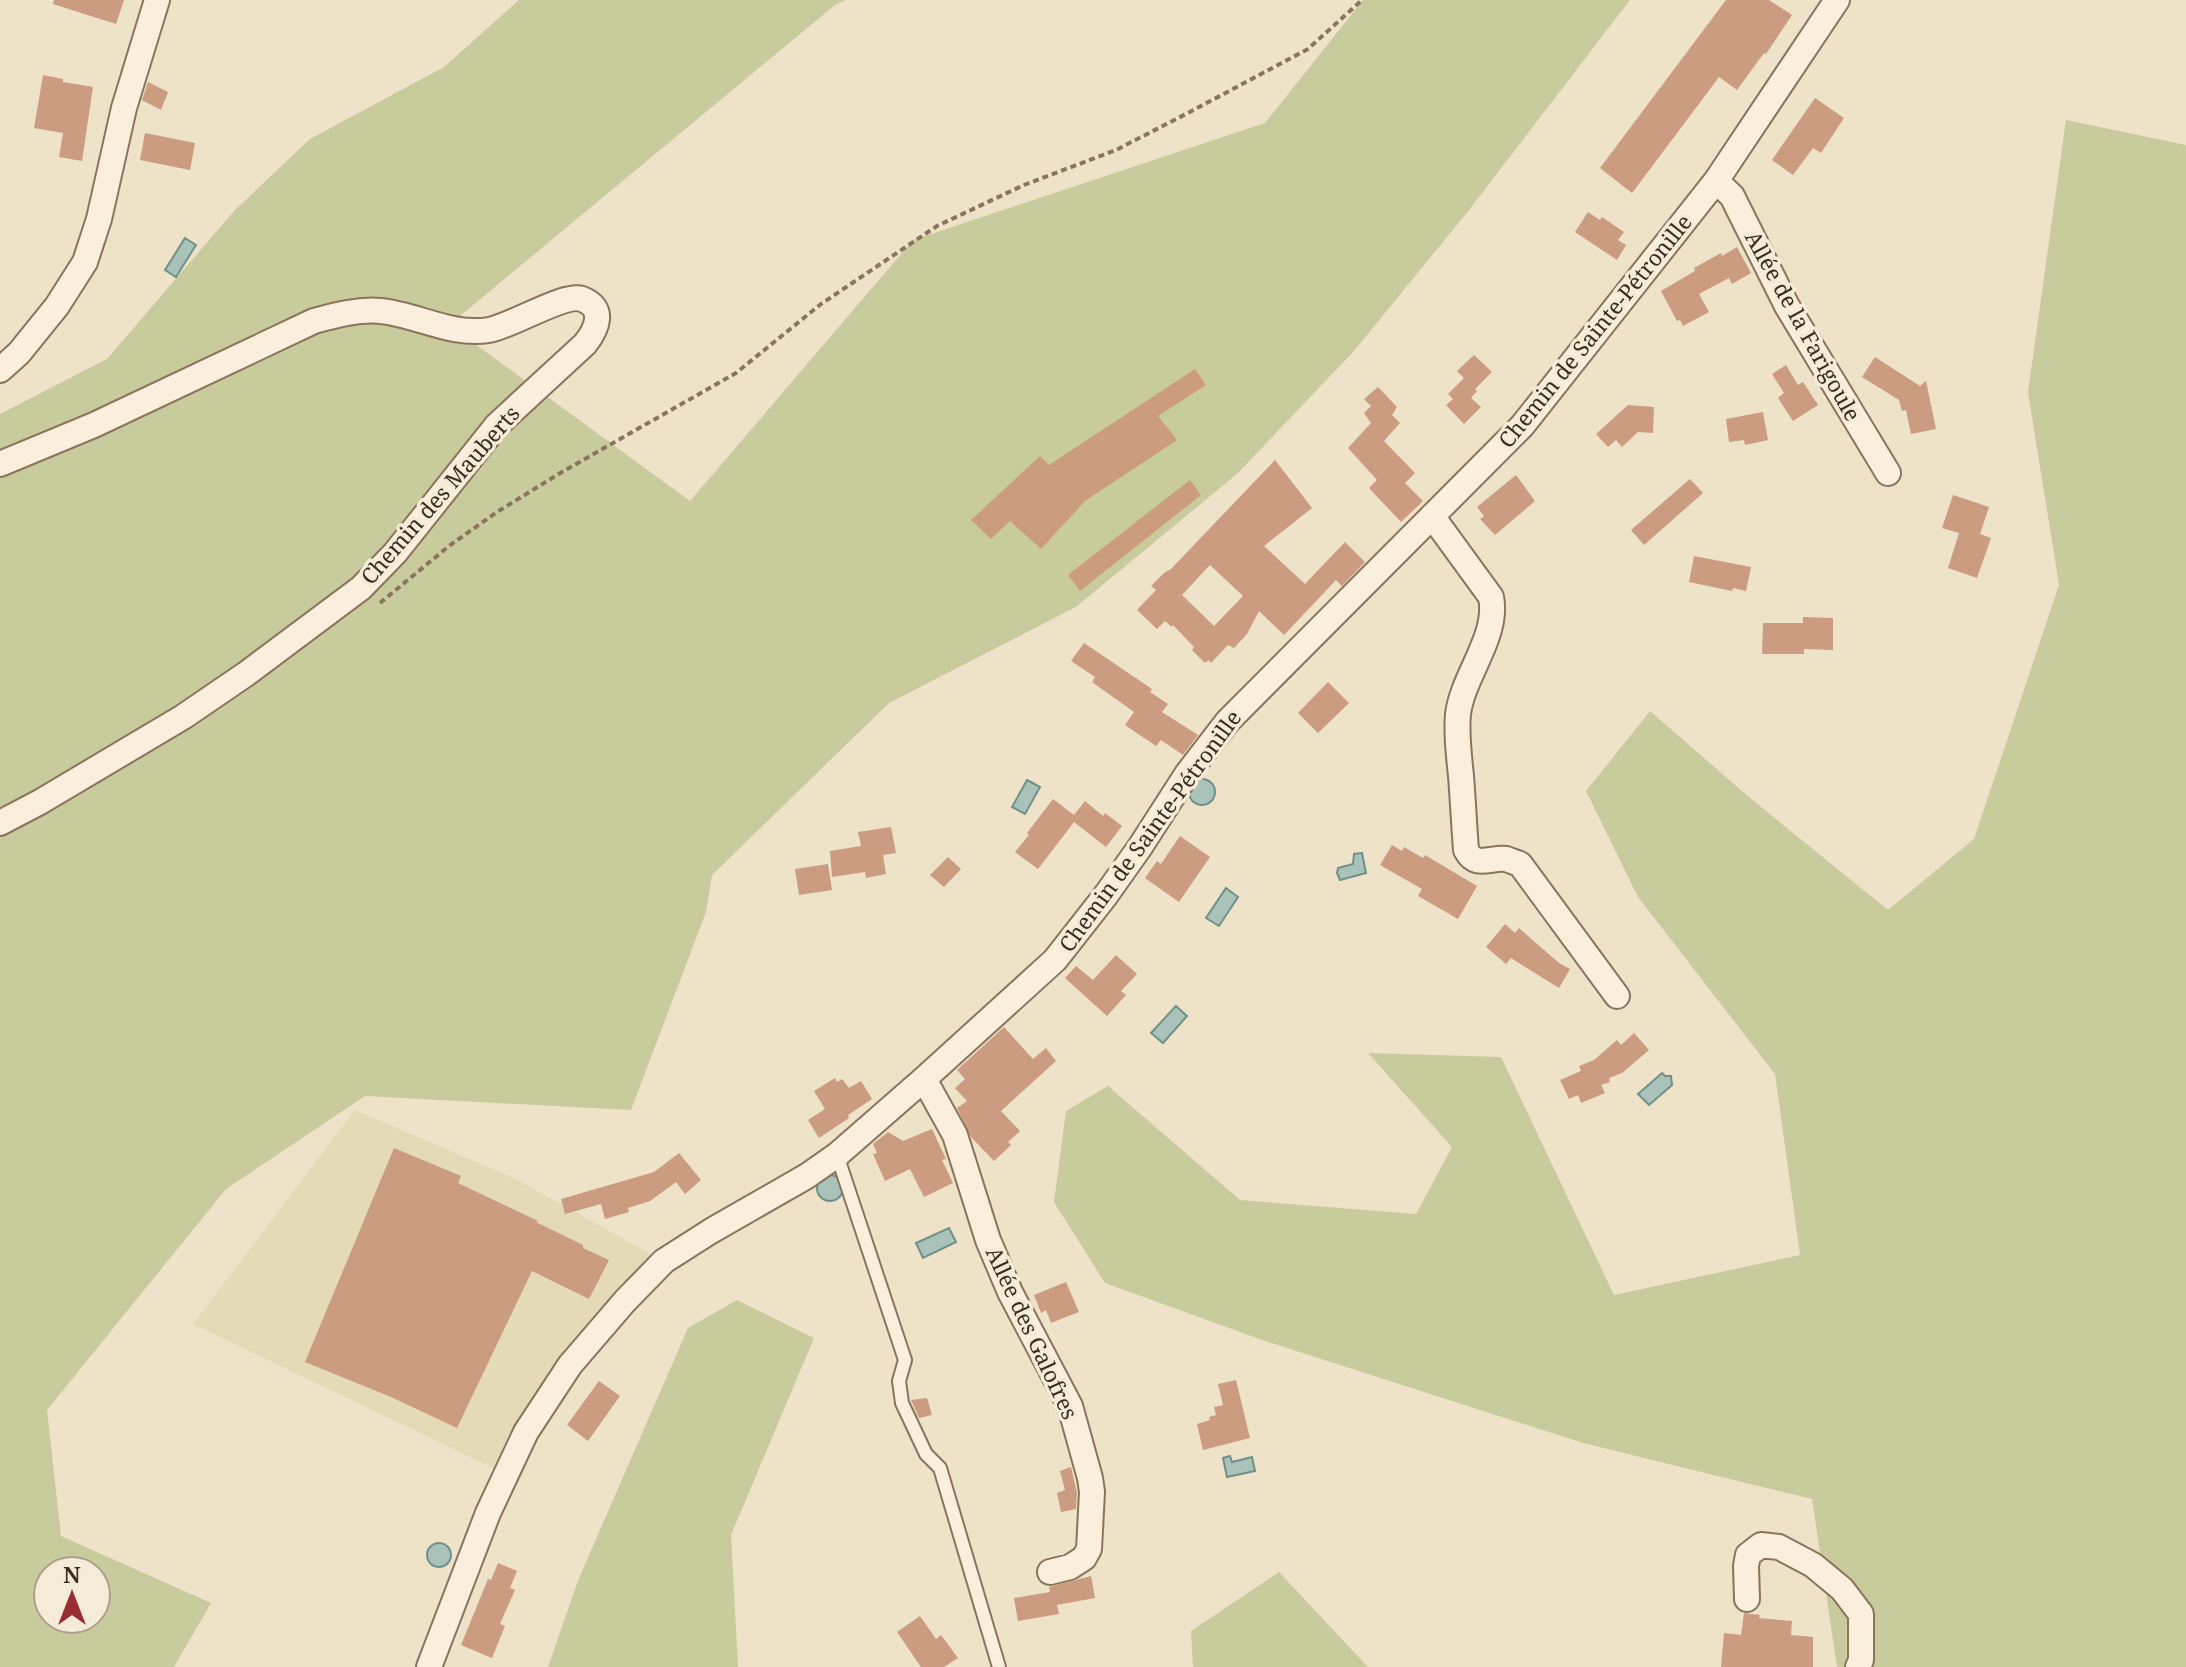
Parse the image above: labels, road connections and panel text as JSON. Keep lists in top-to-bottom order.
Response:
{
  "streets": {
    "street": [
      "Allée de la Farigoule",
      "Chemin de Sainte-Pétronille",
      "Chemin des Mauberts",
      "Allée des Galofres"
    ]
  },
  "crossings": [
    ["Allée de la Farigoule", "Chemin de Sainte-Pétronille"],
    ["Chemin de Sainte-Pétronille", "Allée des Galofres"]
  ],
  "north": "top"
}
